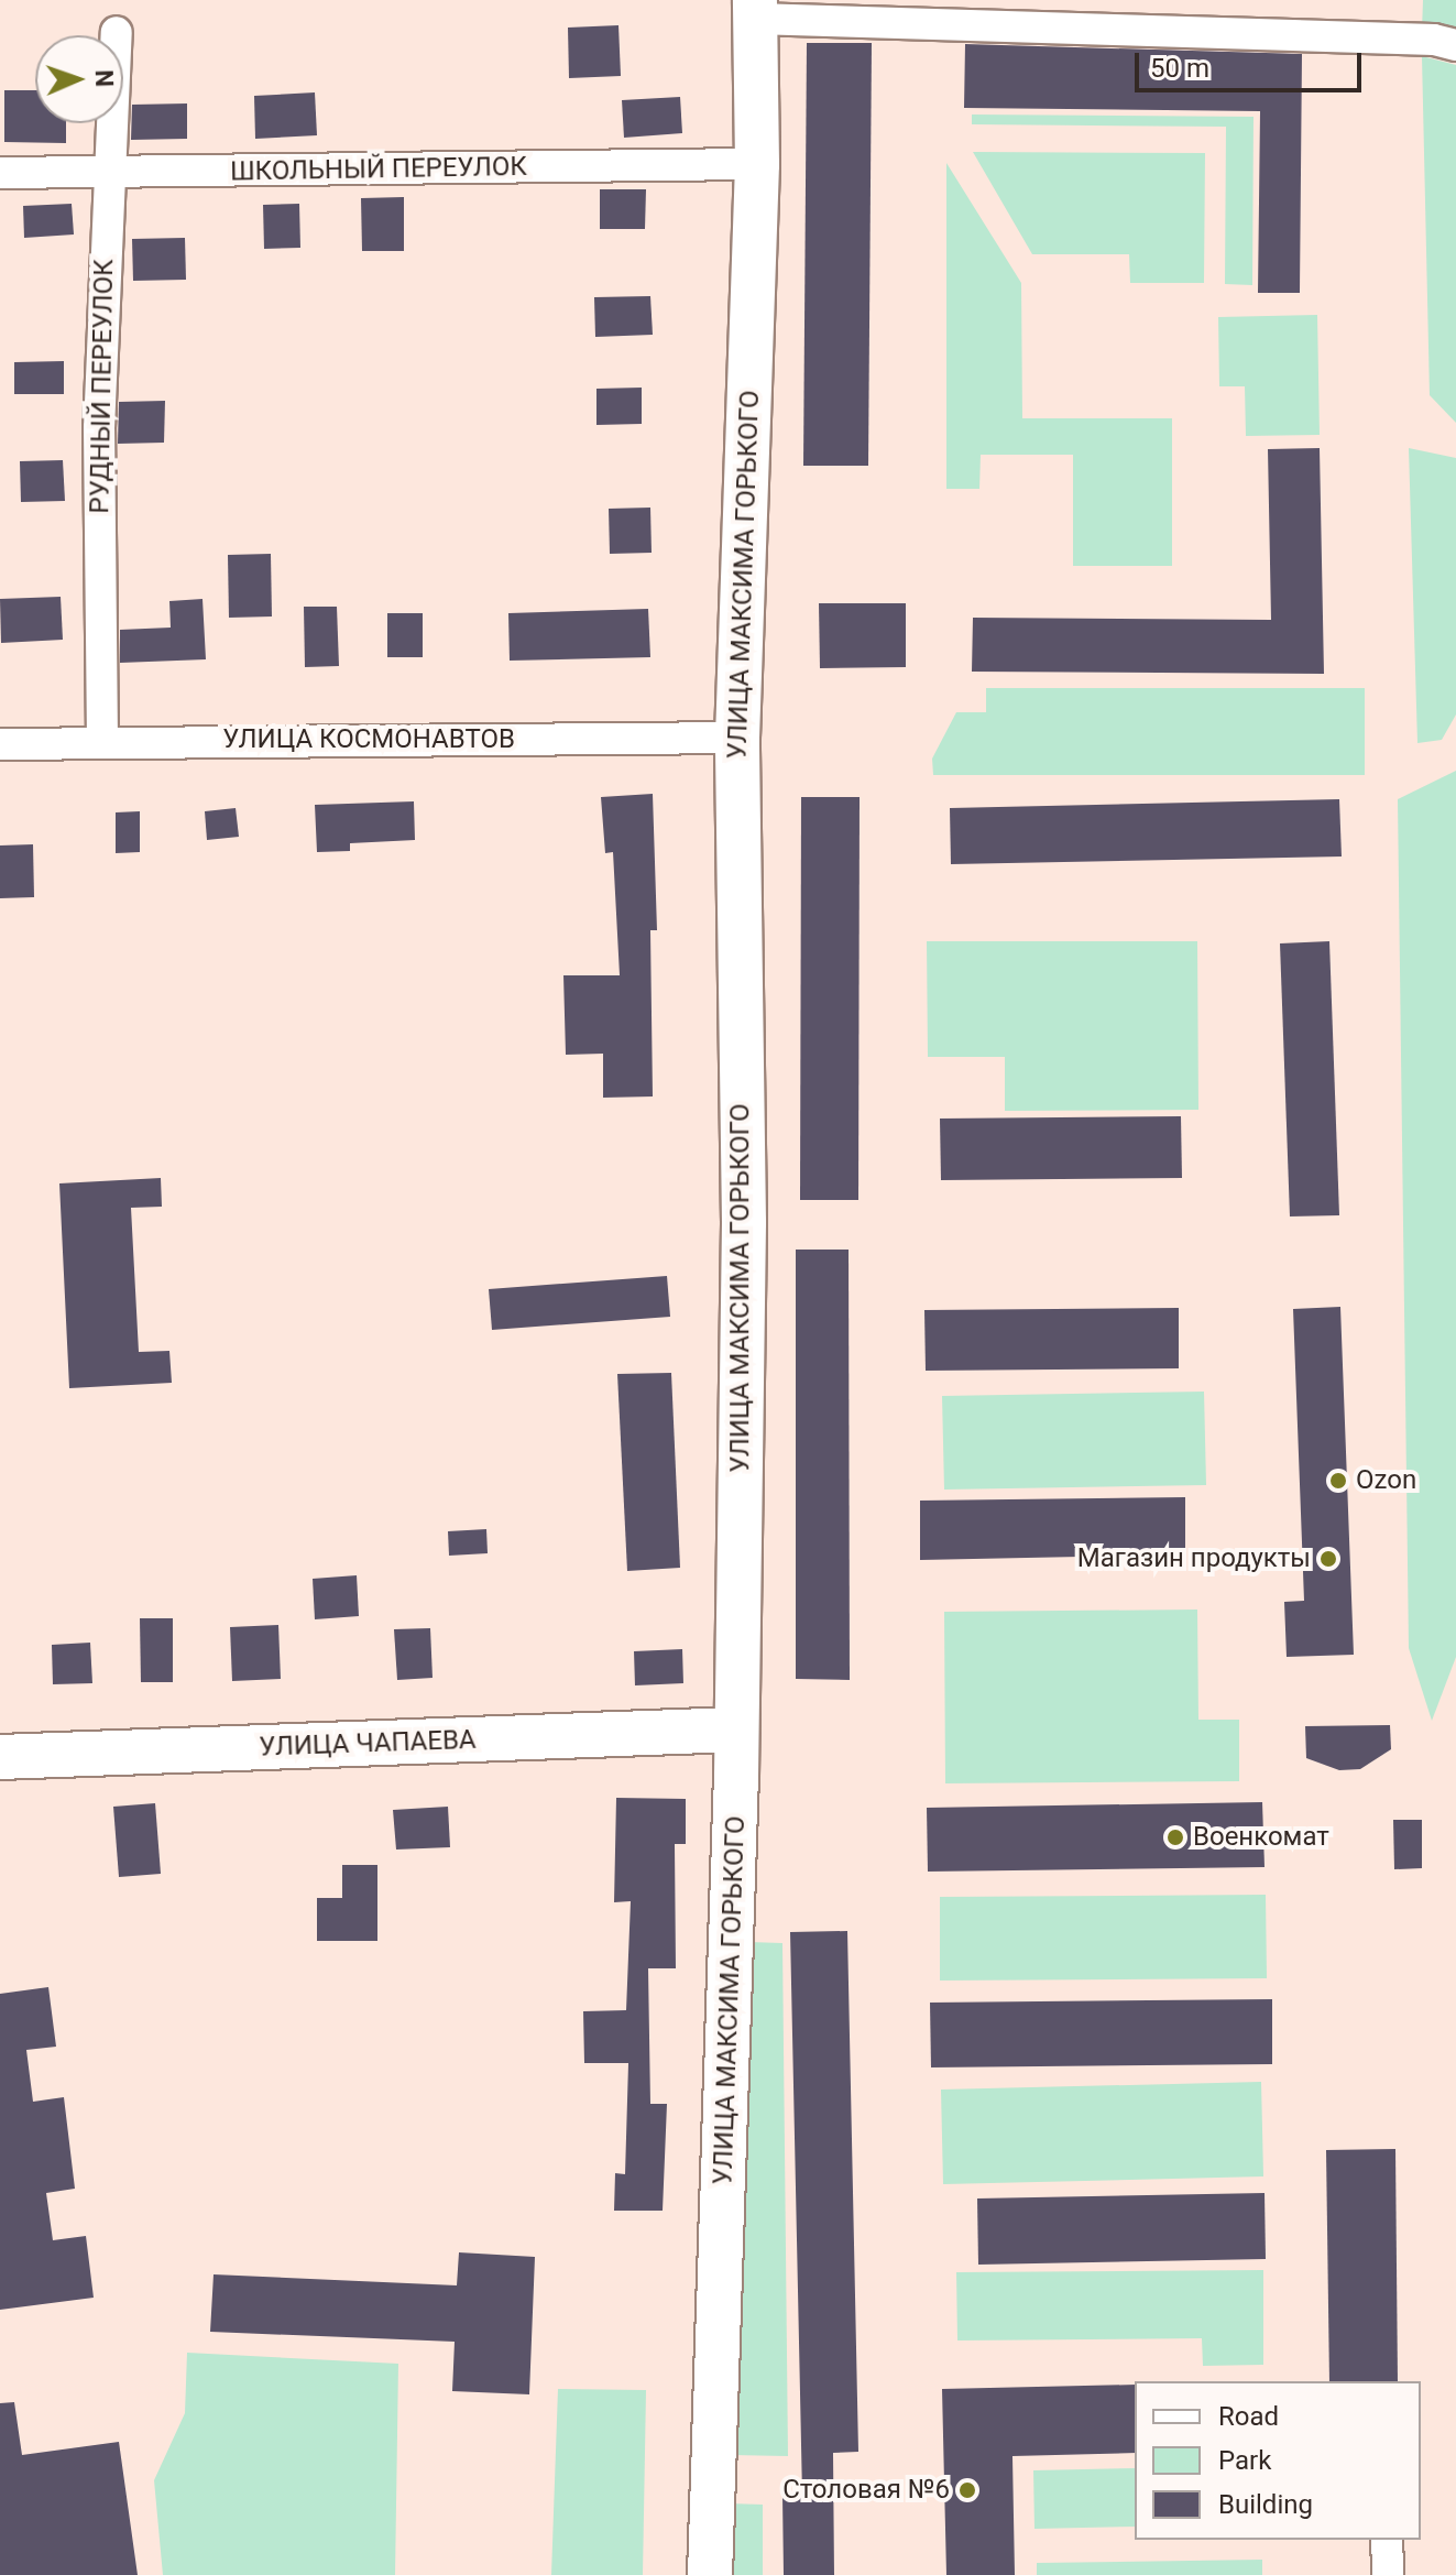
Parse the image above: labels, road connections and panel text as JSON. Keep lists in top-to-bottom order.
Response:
{
  "streets": {
    "street": [
      "ШКОЛЬНЫЙ ПЕРЕУЛОК",
      "РУДНЫЙ ПЕРЕУЛОК",
      "УЛИЦА МАКСИМА ГОРЬКОГО",
      "УЛИЦА КОСМОНАВТОВ",
      "УЛИЦА ЧАПАЕВА"
    ]
  },
  "crossings": [
    ["ШКОЛЬНЫЙ ПЕРЕУЛОК", "РУДНЫЙ ПЕРЕУЛОК"],
    ["ШКОЛЬНЫЙ ПЕРЕУЛОК", "УЛИЦА МАКСИМА ГОРЬКОГО"],
    ["РУДНЫЙ ПЕРЕУЛОК", "УЛИЦА КОСМОНАВТОВ"],
    ["УЛИЦА МАКСИМА ГОРЬКОГО", "УЛИЦА КОСМОНАВТОВ"],
    ["УЛИЦА МАКСИМА ГОРЬКОГО", "УЛИЦА ЧАПАЕВА"]
  ],
  "places": [
    "Ozon",
    "Магазин продукты",
    "Военкомат",
    "Столовая №6"
  ],
  "legend": ["Road", "Park", "Building"],
  "scale_bar": "50 m",
  "north": "right"
}
